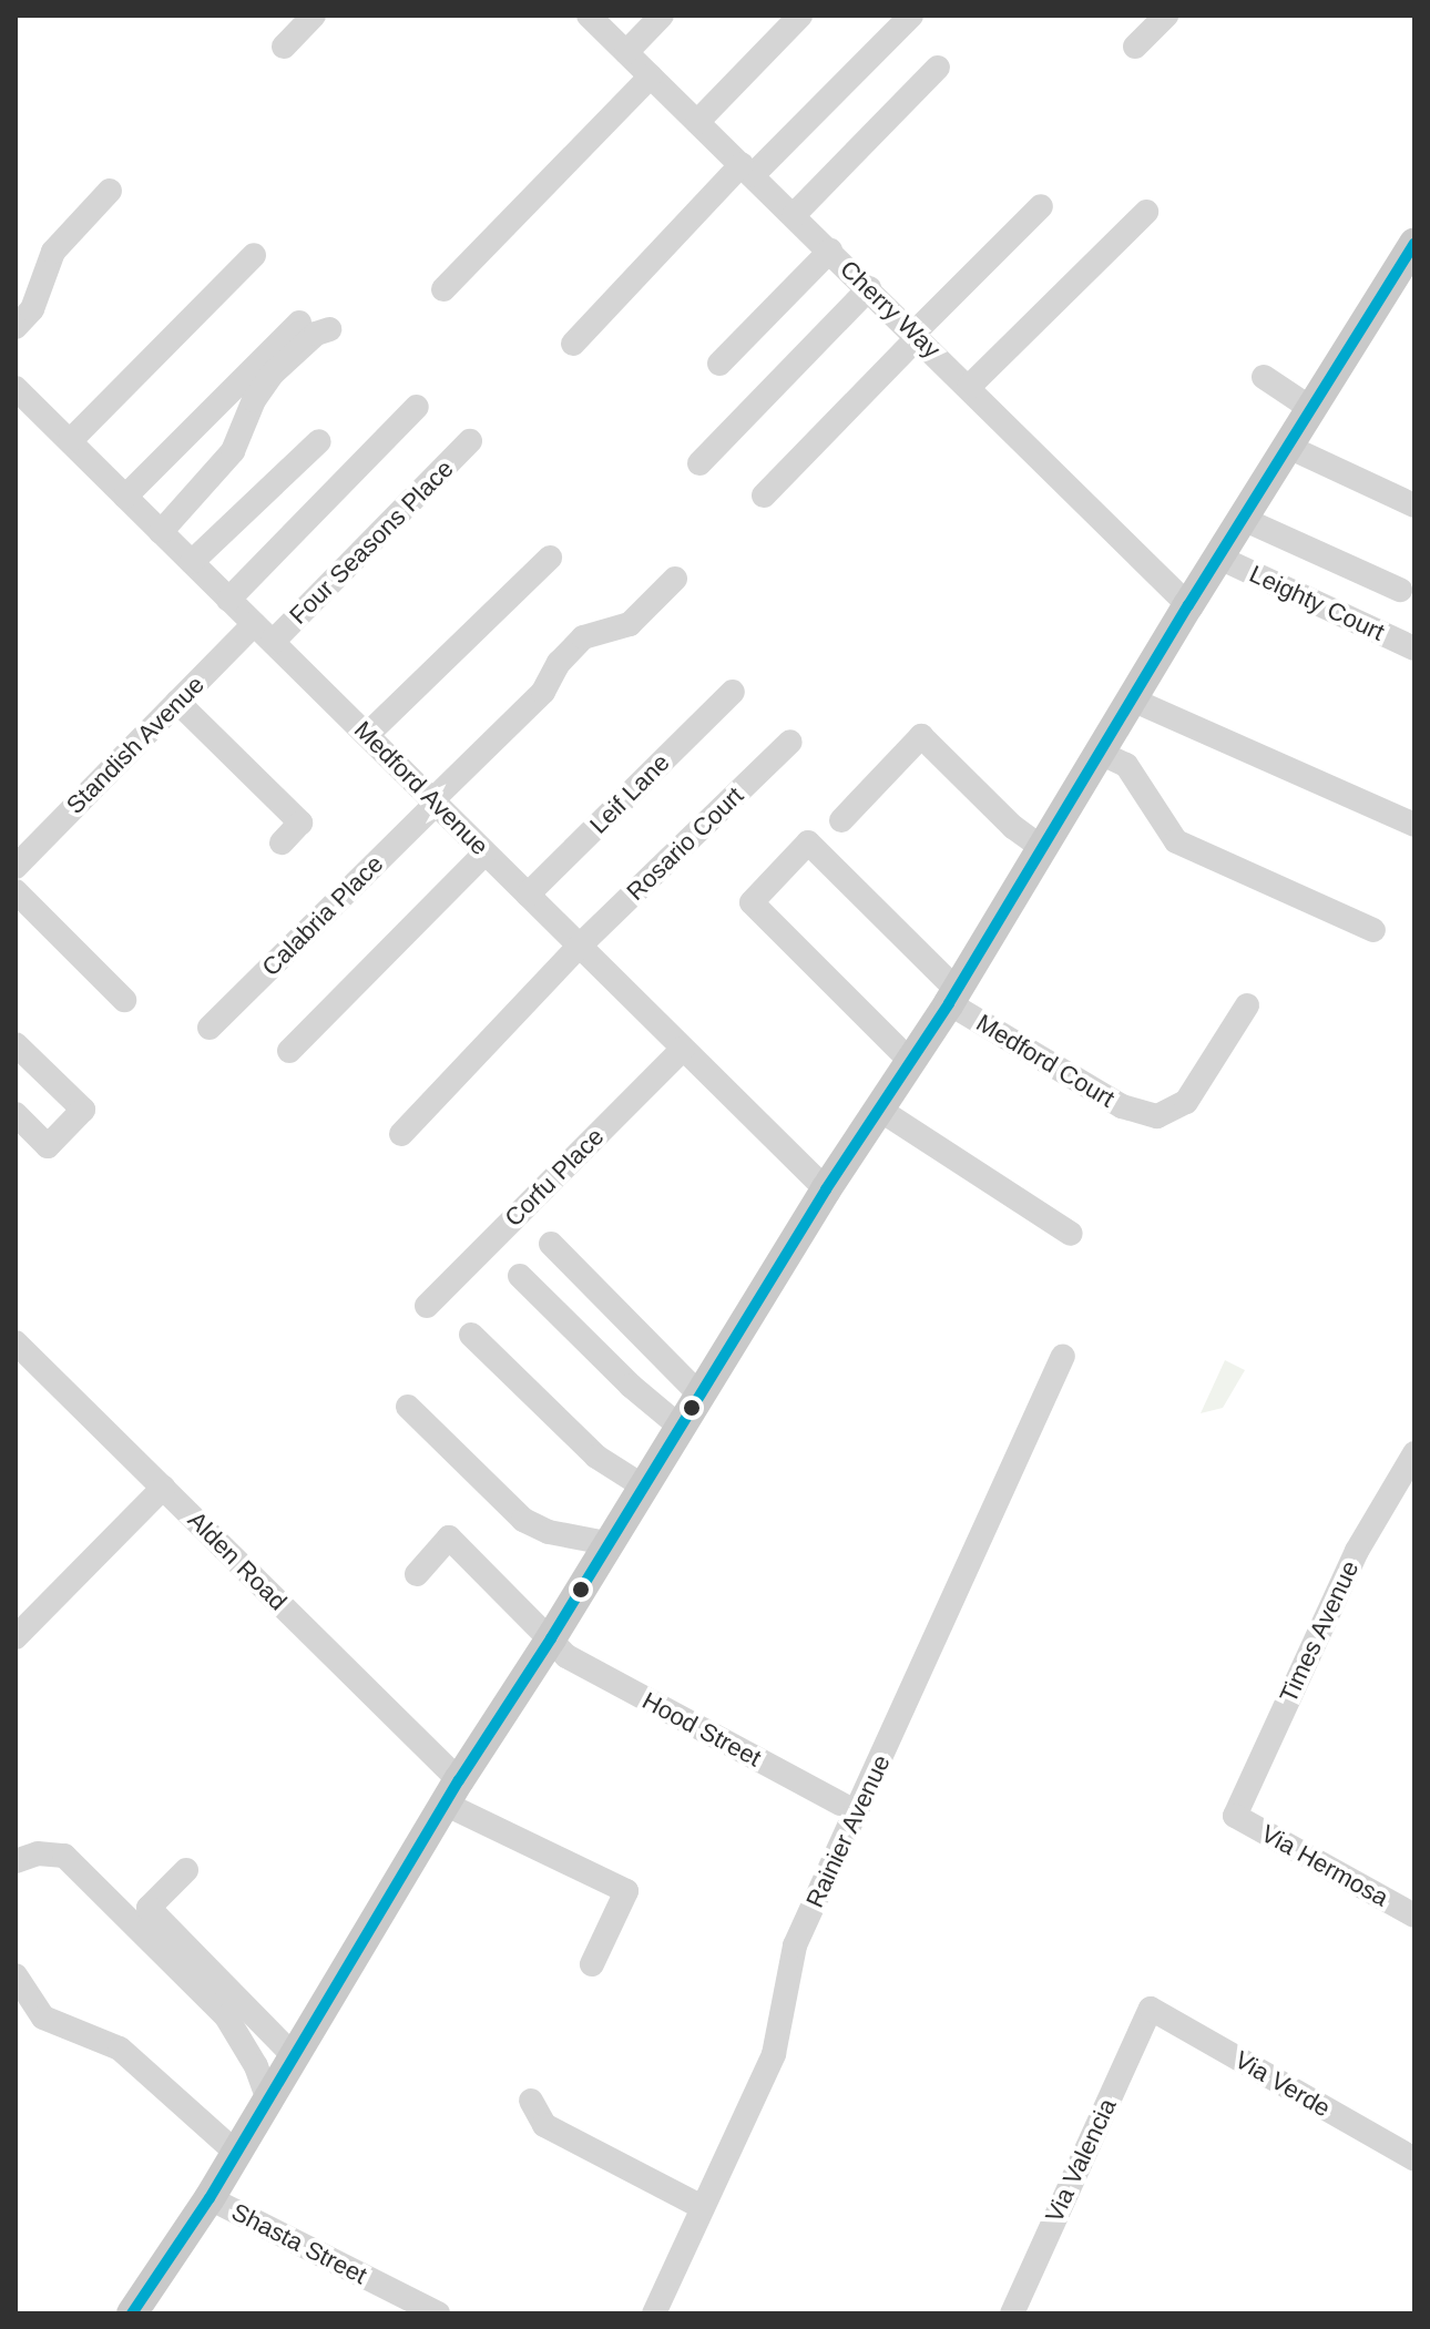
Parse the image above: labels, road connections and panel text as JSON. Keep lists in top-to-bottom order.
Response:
{
  "streets": {
    "street": [
      "Cherry Way",
      "Four Seasons Place",
      "Leighty Court",
      "Standish Avenue",
      "Medford Avenue",
      "Leif Lane",
      "Rosario Court",
      "Calabria Place",
      "Medford Court",
      "Corfu Place",
      "Alden Road",
      "Times Avenue",
      "Hood Street",
      "Rainier Avenue",
      "Via Hermosa",
      "Via Verde",
      "Via Valencia",
      "Shasta Street"
    ]
  },
  "crossings": [
    ["Four Seasons Place", "Standish Avenue"],
    ["Four Seasons Place", "Medford Avenue"],
    ["Standish Avenue", "Medford Avenue"],
    ["Medford Avenue", "Leif Lane"],
    ["Medford Avenue", "Rosario Court"],
    ["Medford Avenue", "Calabria Place"],
    ["Medford Avenue", "Corfu Place"],
    ["Times Avenue", "Via Hermosa"],
    ["Hood Street", "Rainier Avenue"],
    ["Via Verde", "Via Valencia"]
  ]
}
